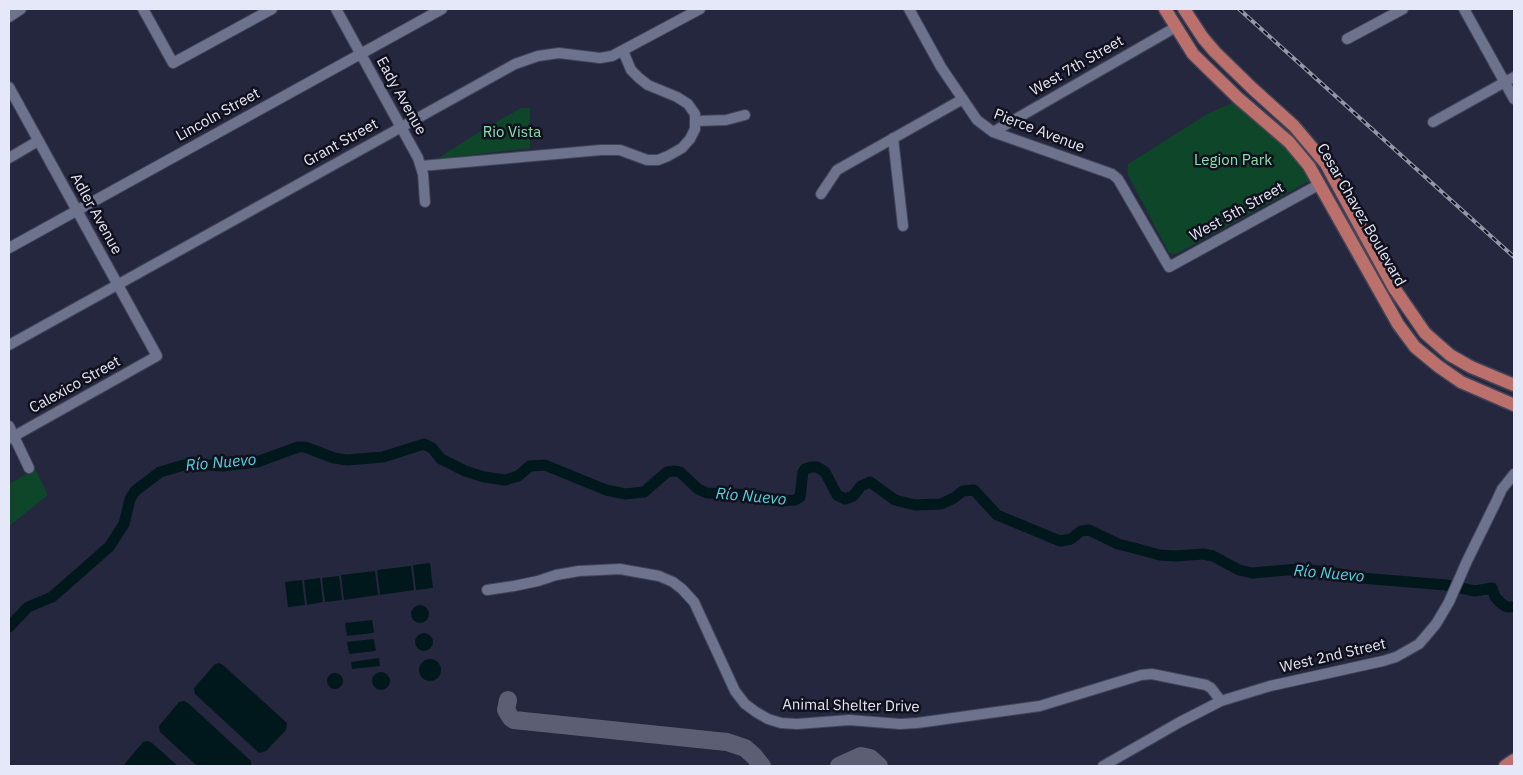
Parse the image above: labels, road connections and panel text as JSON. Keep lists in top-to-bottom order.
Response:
{
  "streets": {
    "main road": ["Cesar Chavez Boulevard"],
    "street": [
      "West 7th Street",
      "Eady Avenue",
      "Lincoln Street",
      "Pierce Avenue",
      "Grant Street",
      "West 5th Street",
      "Adler Avenue",
      "Calexico Street",
      "West 2nd Street",
      "Animal Shelter Drive"
    ]
  },
  "crossings": [
    ["West 7th Street", "Pierce Avenue"],
    ["Eady Avenue", "Lincoln Street"],
    ["Eady Avenue", "Grant Street"],
    ["Lincoln Street", "Adler Avenue"],
    ["Pierce Avenue", "West 5th Street"],
    ["Grant Street", "Adler Avenue"],
    ["Adler Avenue", "Calexico Street"],
    ["West 2nd Street", "Animal Shelter Drive"]
  ],
  "water": ["Río Nuevo"],
  "parks": ["Rio Vista", "Legion Park"]
}
